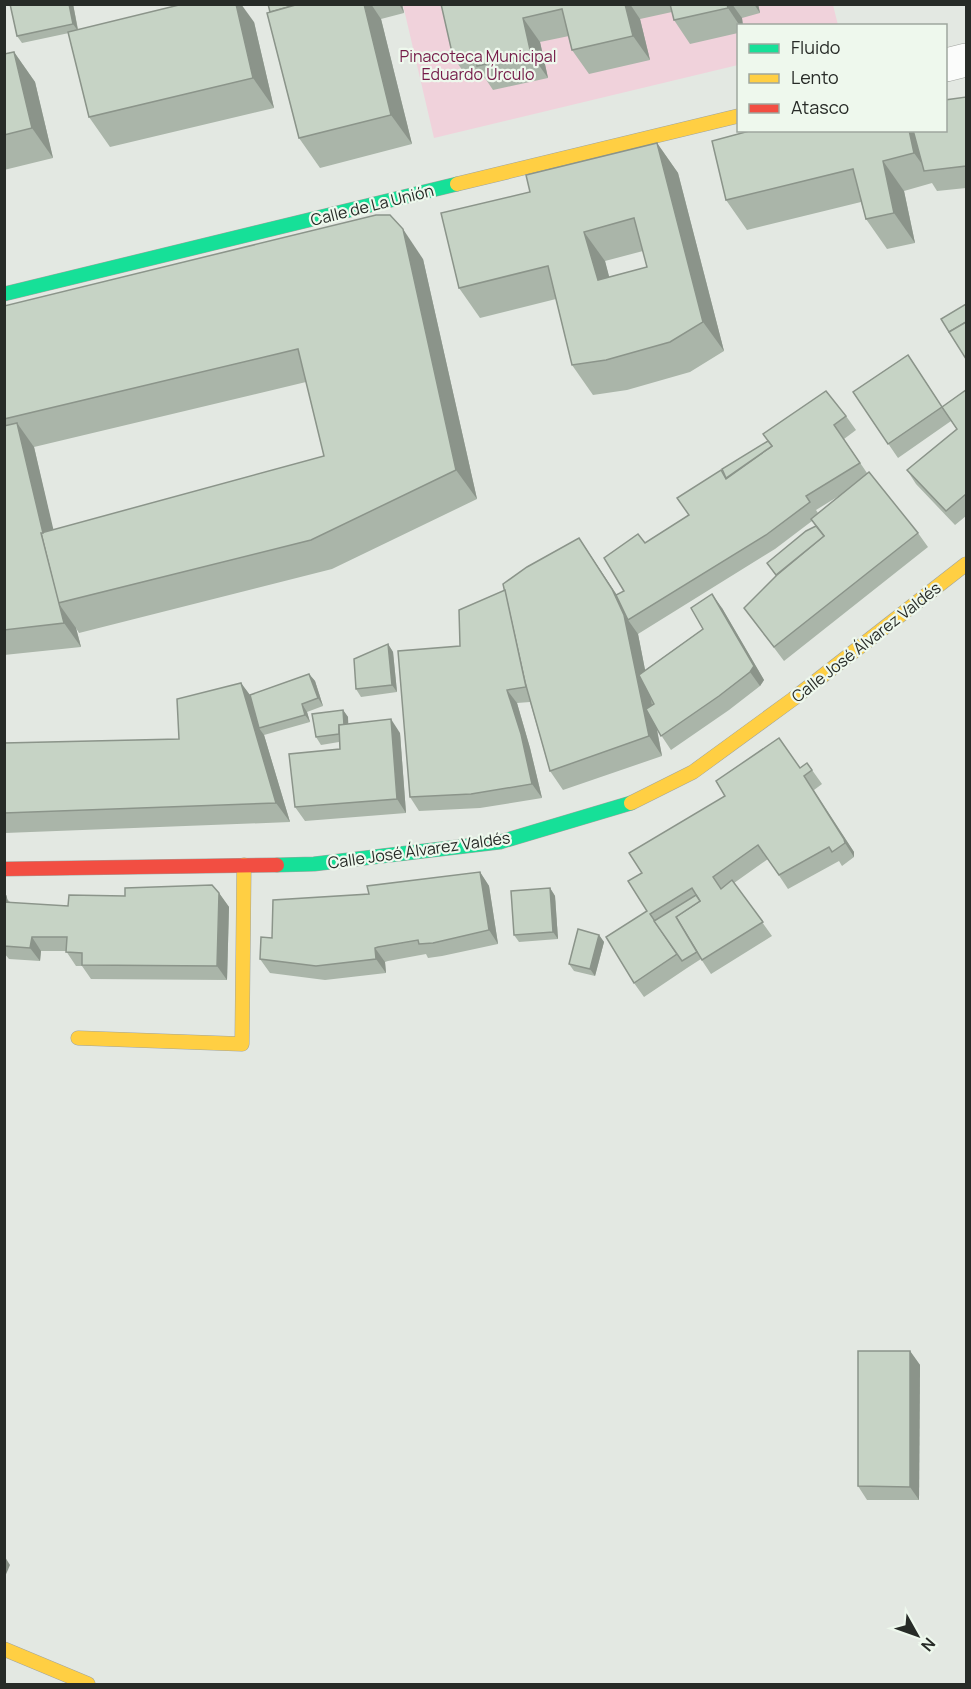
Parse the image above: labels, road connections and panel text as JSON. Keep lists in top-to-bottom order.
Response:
{
  "streets": {
    "street": ["Calle de La Unión", "Calle José Álvarez Valdés"]
  },
  "parks": ["Pinacoteca Municipal Eduardo Úrculo"],
  "legend": ["Fluido", "Lento", "Atasco"],
  "north": "bottom right"
}
